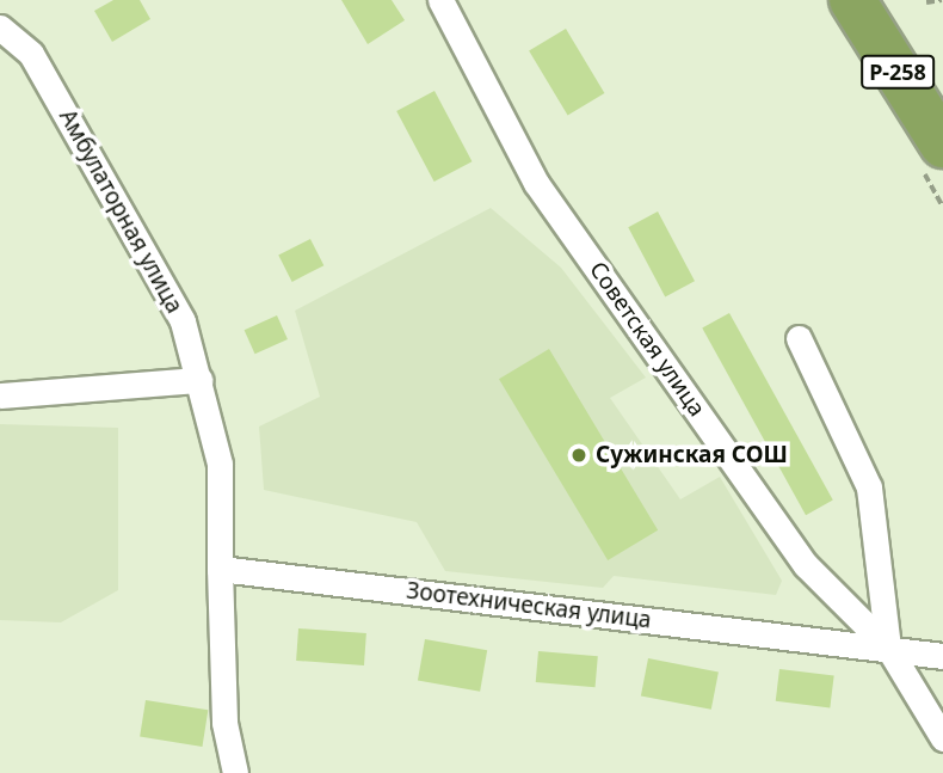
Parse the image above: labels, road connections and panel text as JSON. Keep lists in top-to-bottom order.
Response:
{
  "streets": {
    "highway": ["Р-258"],
    "street": ["Амбулаторная улица", "Советская улица", "Зоотехническая улица"]
  },
  "crossings": [
    ["Амбулаторная улица", "Зоотехническая улица"],
    ["Советская улица", "Зоотехническая улица"]
  ],
  "places": ["Сужинская СОШ"]
}
